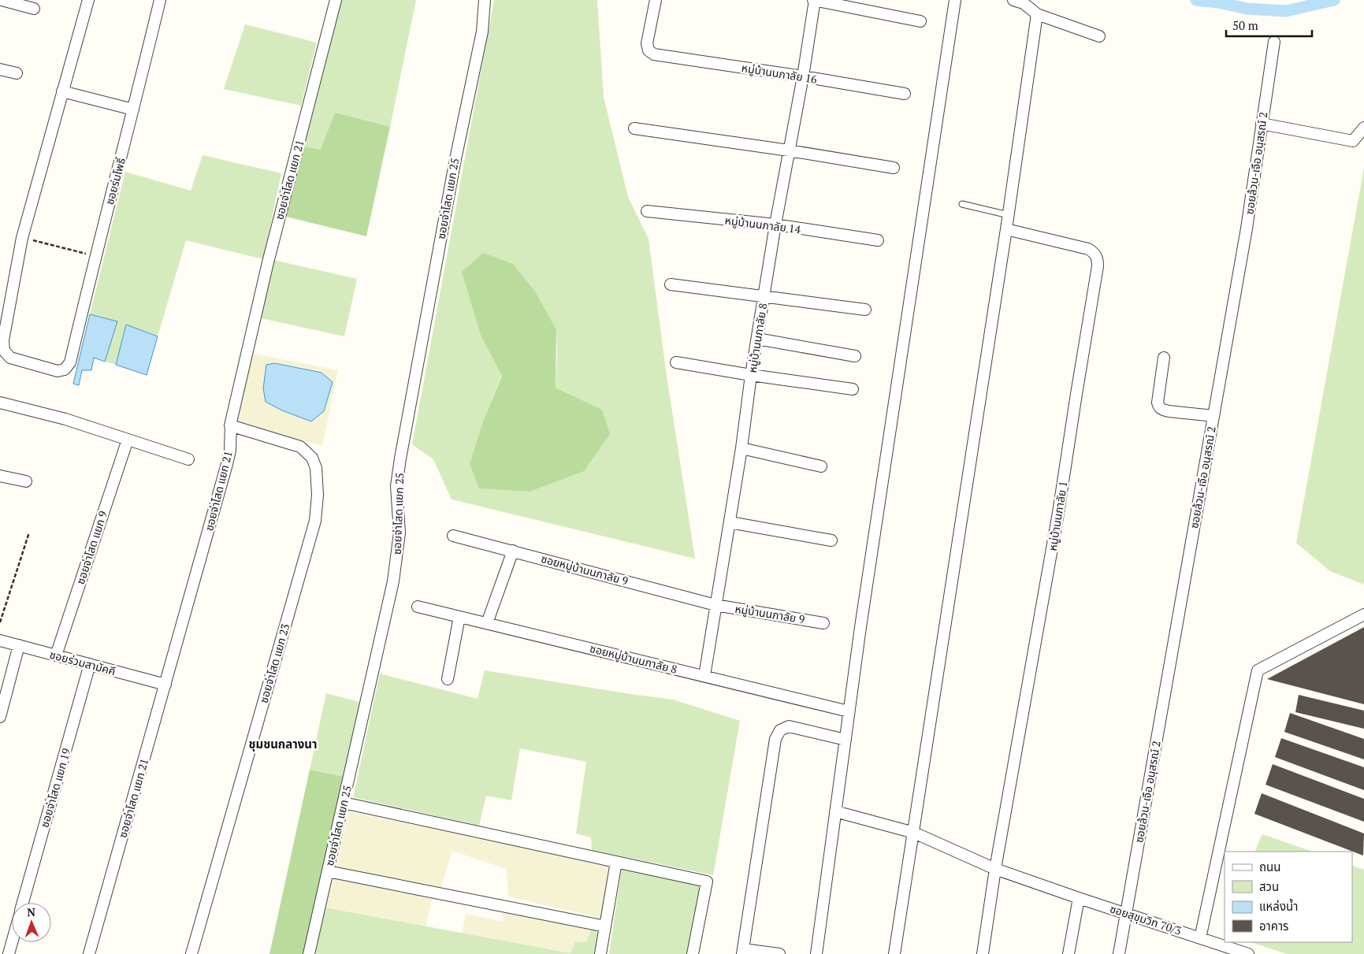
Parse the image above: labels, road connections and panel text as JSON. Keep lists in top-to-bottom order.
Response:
{
  "streets": {
    "street": [
      "หมู่บ้านนภาลัย 16",
      "ซอยล้วน-เจือ อนุสรณ์ 2",
      "ซอยจ่าโสด แยก 21",
      "ซอยร่มโพธิ์",
      "ซอยจ่าโสด แยก 25",
      "หมู่บ้านนภาลัย 14",
      "หมู่บ้านนภาลัย 8",
      "หมู่บ้านนภาลัย 1",
      "ซอยจ่าโสด แยก 9",
      "ซอยหมู่บ้านนภาลัย 9",
      "หมู่บ้านนภาลัย 9",
      "ซอยหมู่บ้านนภาลัย 8",
      "ซอยร่วมสามัคคี",
      "ซอยจ่าโสด แยก 23",
      "ซอยจ่าโสด แยก 19",
      "ซอยสุขุมวิท 70/3"
    ]
  },
  "crossings": [
    ["หมู่บ้านนภาลัย 16", "หมู่บ้านนภาลัย 8"],
    ["ซอยล้วน-เจือ อนุสรณ์ 2", "ซอยสุขุมวิท 70/3"],
    ["ซอยจ่าโสด แยก 21", "ซอยร่วมสามัคคี"],
    ["ซอยจ่าโสด แยก 21", "ซอยจ่าโสด แยก 23"],
    ["หมู่บ้านนภาลัย 14", "หมู่บ้านนภาลัย 8"],
    ["หมู่บ้านนภาลัย 8", "ซอยหมู่บ้านนภาลัย 9"],
    ["หมู่บ้านนภาลัย 8", "หมู่บ้านนภาลัย 9"],
    ["หมู่บ้านนภาลัย 8", "ซอยหมู่บ้านนภาลัย 8"],
    ["หมู่บ้านนภาลัย 1", "ซอยสุขุมวิท 70/3"],
    ["ซอยจ่าโสด แยก 9", "ซอยร่วมสามัคคี"],
    ["ซอยหมู่บ้านนภาลัย 9", "หมู่บ้านนภาลัย 9"],
    ["ซอยร่วมสามัคคี", "ซอยจ่าโสด แยก 19"]
  ],
  "districts": ["ชุมชนกลางนา"],
  "legend": [
    "ถนน",
    "สวน",
    "แหล่งน้ำ",
    "อาคาร"
  ],
  "scale_bar": "50 m",
  "north": "top"
}
